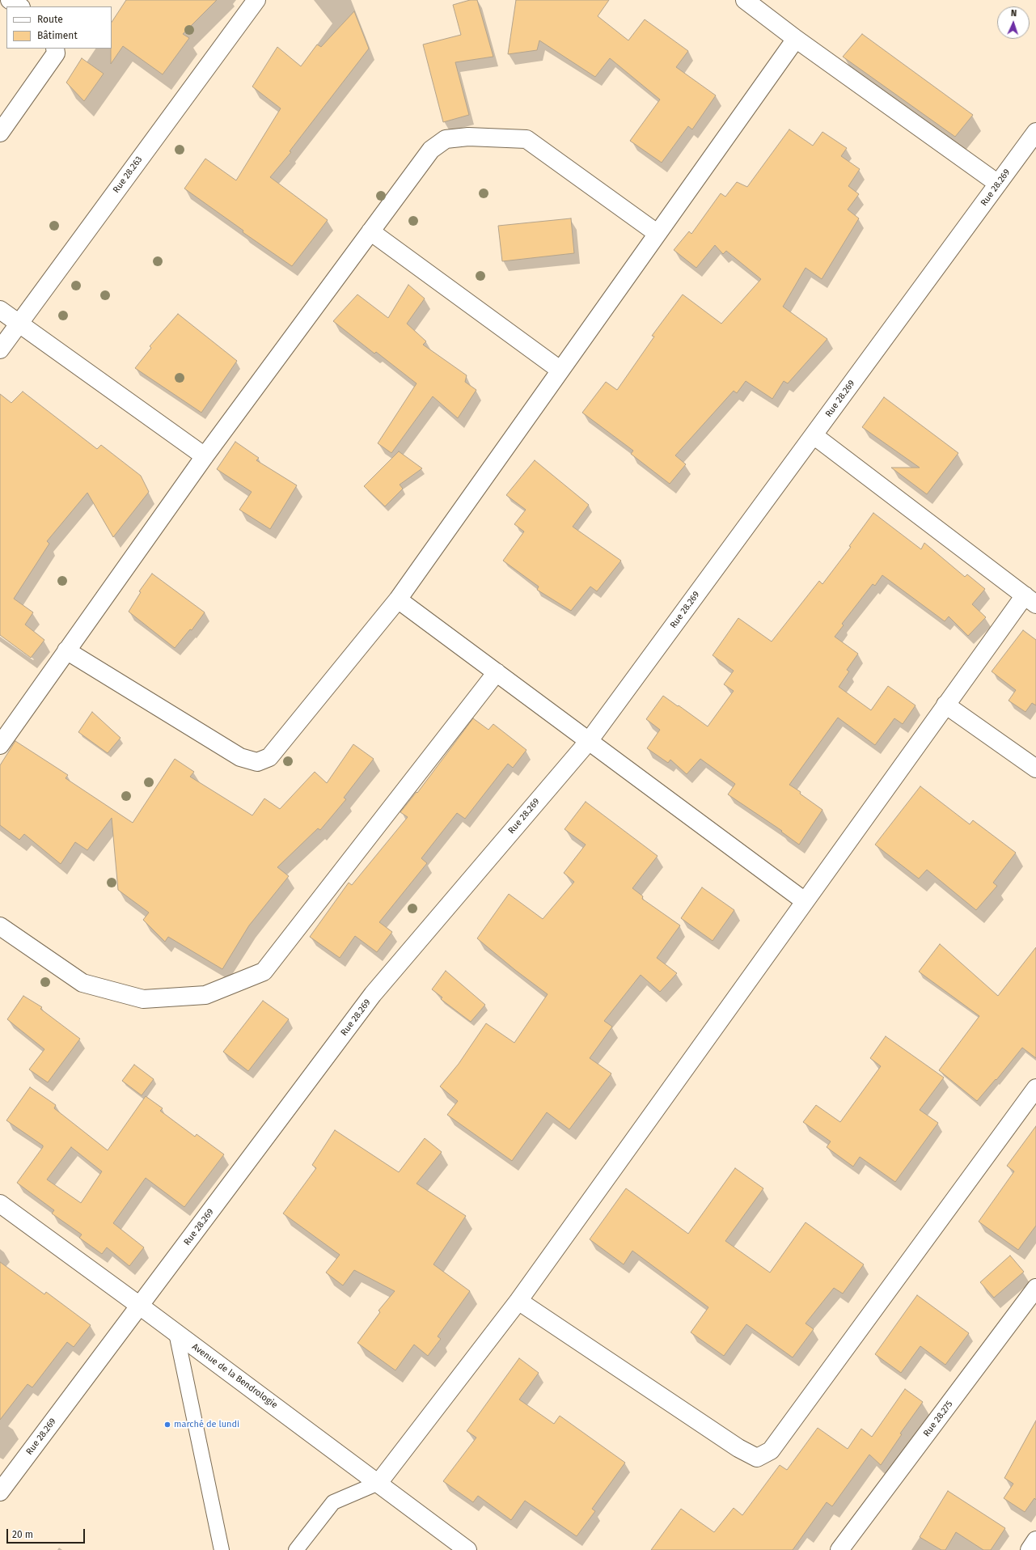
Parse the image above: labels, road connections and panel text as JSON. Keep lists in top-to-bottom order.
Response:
{
  "streets": {
    "street": [
      "Rue 28.263",
      "Rue 28.269",
      "Avenue de la Bendrologie",
      "Rue 28.275"
    ]
  },
  "crossings": [
    ["Rue 28.269", "Avenue de la Bendrologie"]
  ],
  "places": ["marché de lundi"],
  "legend": ["Route", "Bâtiment"],
  "scale_bar": "20 m",
  "north": "top"
}
